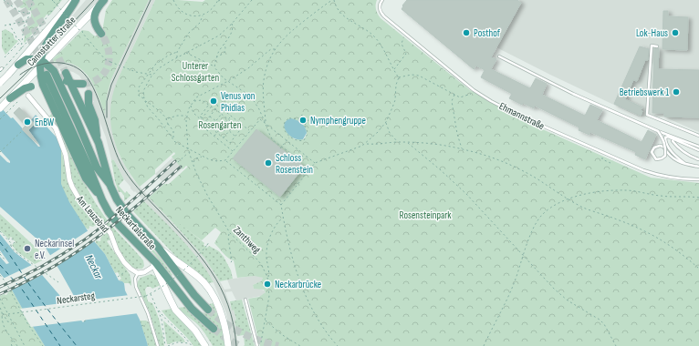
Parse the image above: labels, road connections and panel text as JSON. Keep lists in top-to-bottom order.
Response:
{
  "streets": {
    "main road": ["Cannstatter Straße", "Neckartalstraße"],
    "street": ["Am Leuzebad"],
    "lane": ["Ehmannstraße"],
    "path": ["Zanthweg", "Neckarsteg"]
  },
  "water": ["Neckar"],
  "parks": ["Unterer Schlossgarten", "Rosengarten", "Rosensteinpark"],
  "places": [
    "Posthof",
    "Lok-Haus",
    "Betriebswerk 1",
    "Venus von Phidias",
    "Nymphengruppe",
    "EnBW",
    "Schloss Rosenstein",
    "Neckarinsel e.V.",
    "Neckarbrücke"
  ]
}
